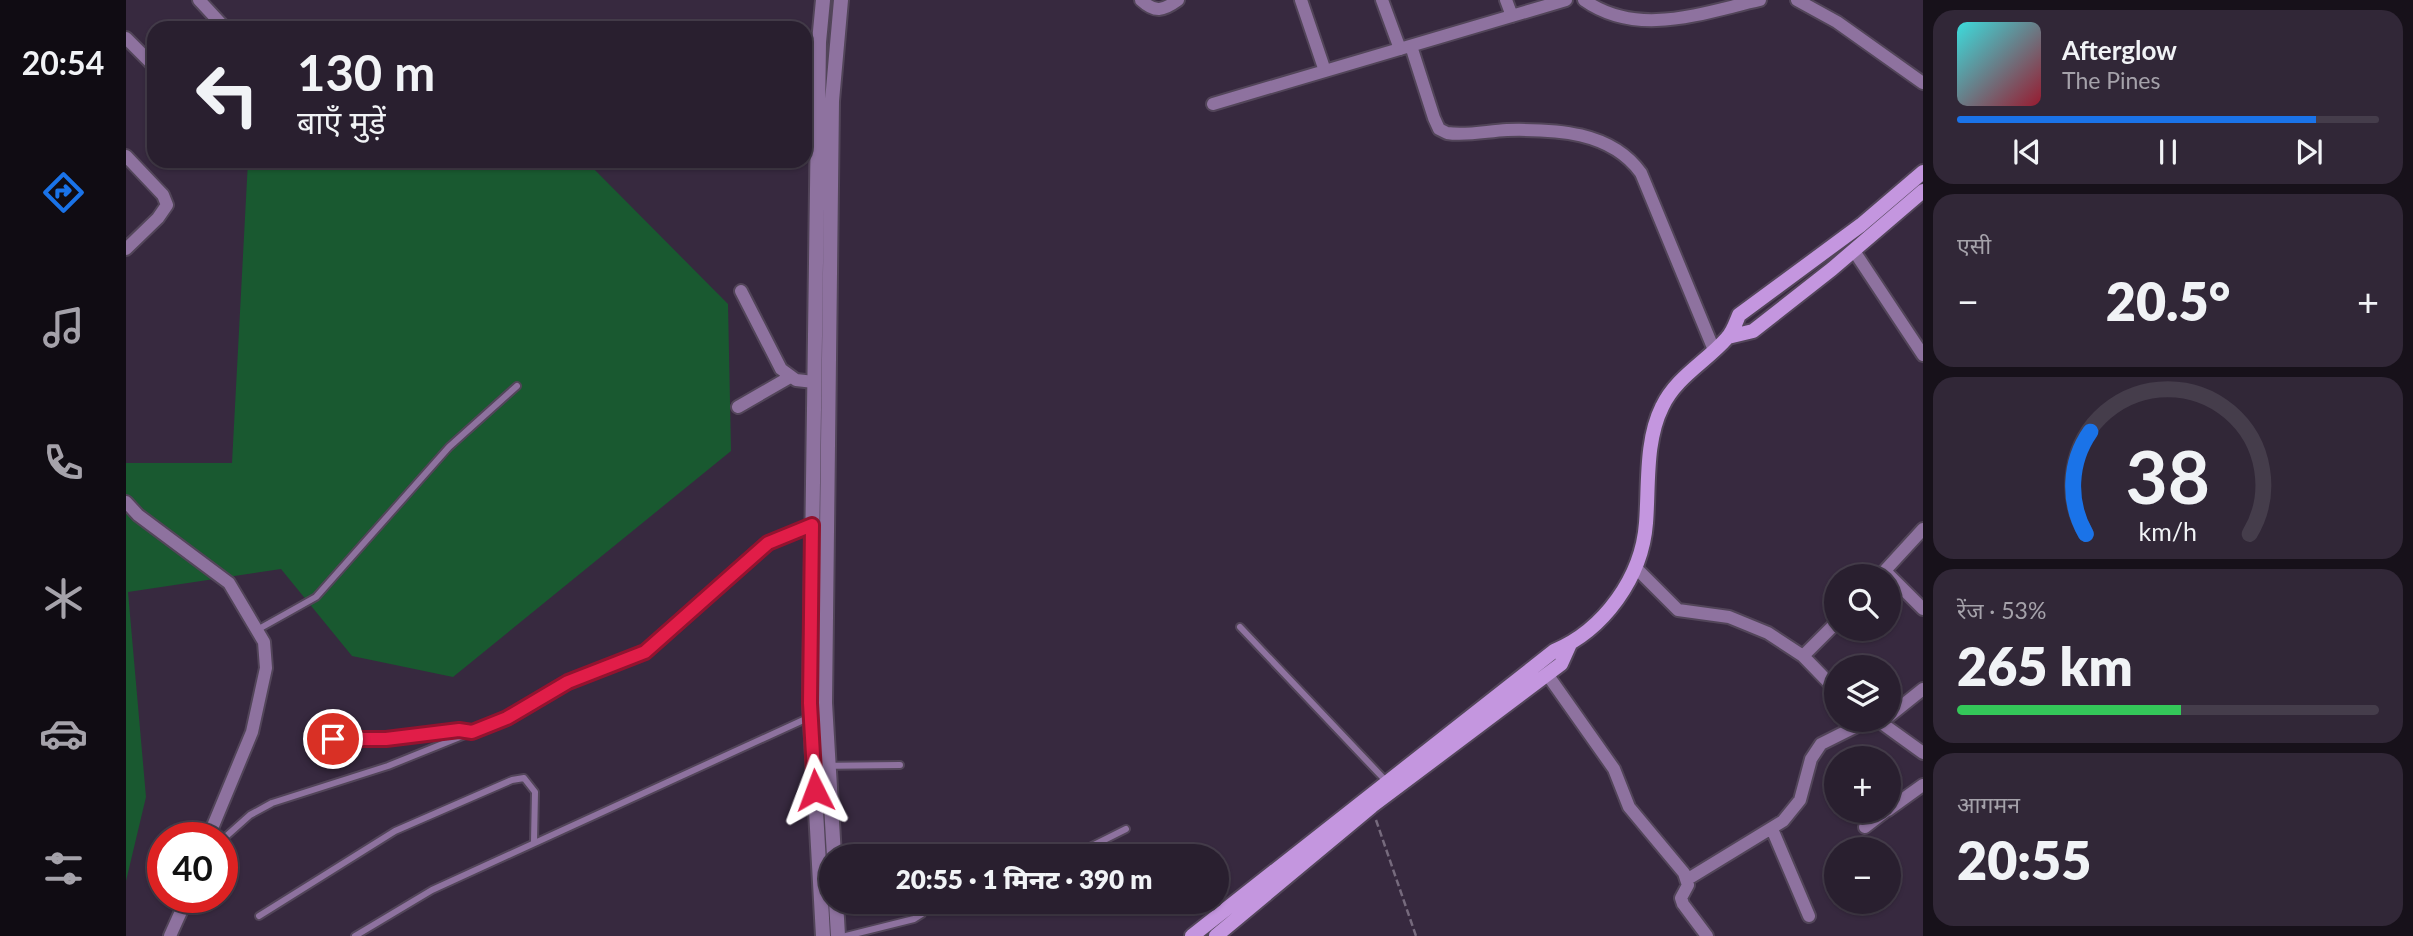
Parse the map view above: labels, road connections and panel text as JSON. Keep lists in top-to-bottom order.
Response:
{
  "page": {
    "tabs": "20:54",
    "turn": ["130 m", "बाएँ मुड़ें"],
    "song": ["Afterglow", "The Pines"],
    "tile": [
      "एसी",
      ["रेंज · 53%", "265 km"],
      ["आगमन", "20:55"]
    ],
    "heat": ["−", "20.5°", "+"],
    "map_buttons": ["+", "−"],
    "limit": "40",
    "trip": "20:55 · 1 मिनट · 390 m",
    "gauge": ["38", "km/h"]
  }
}
